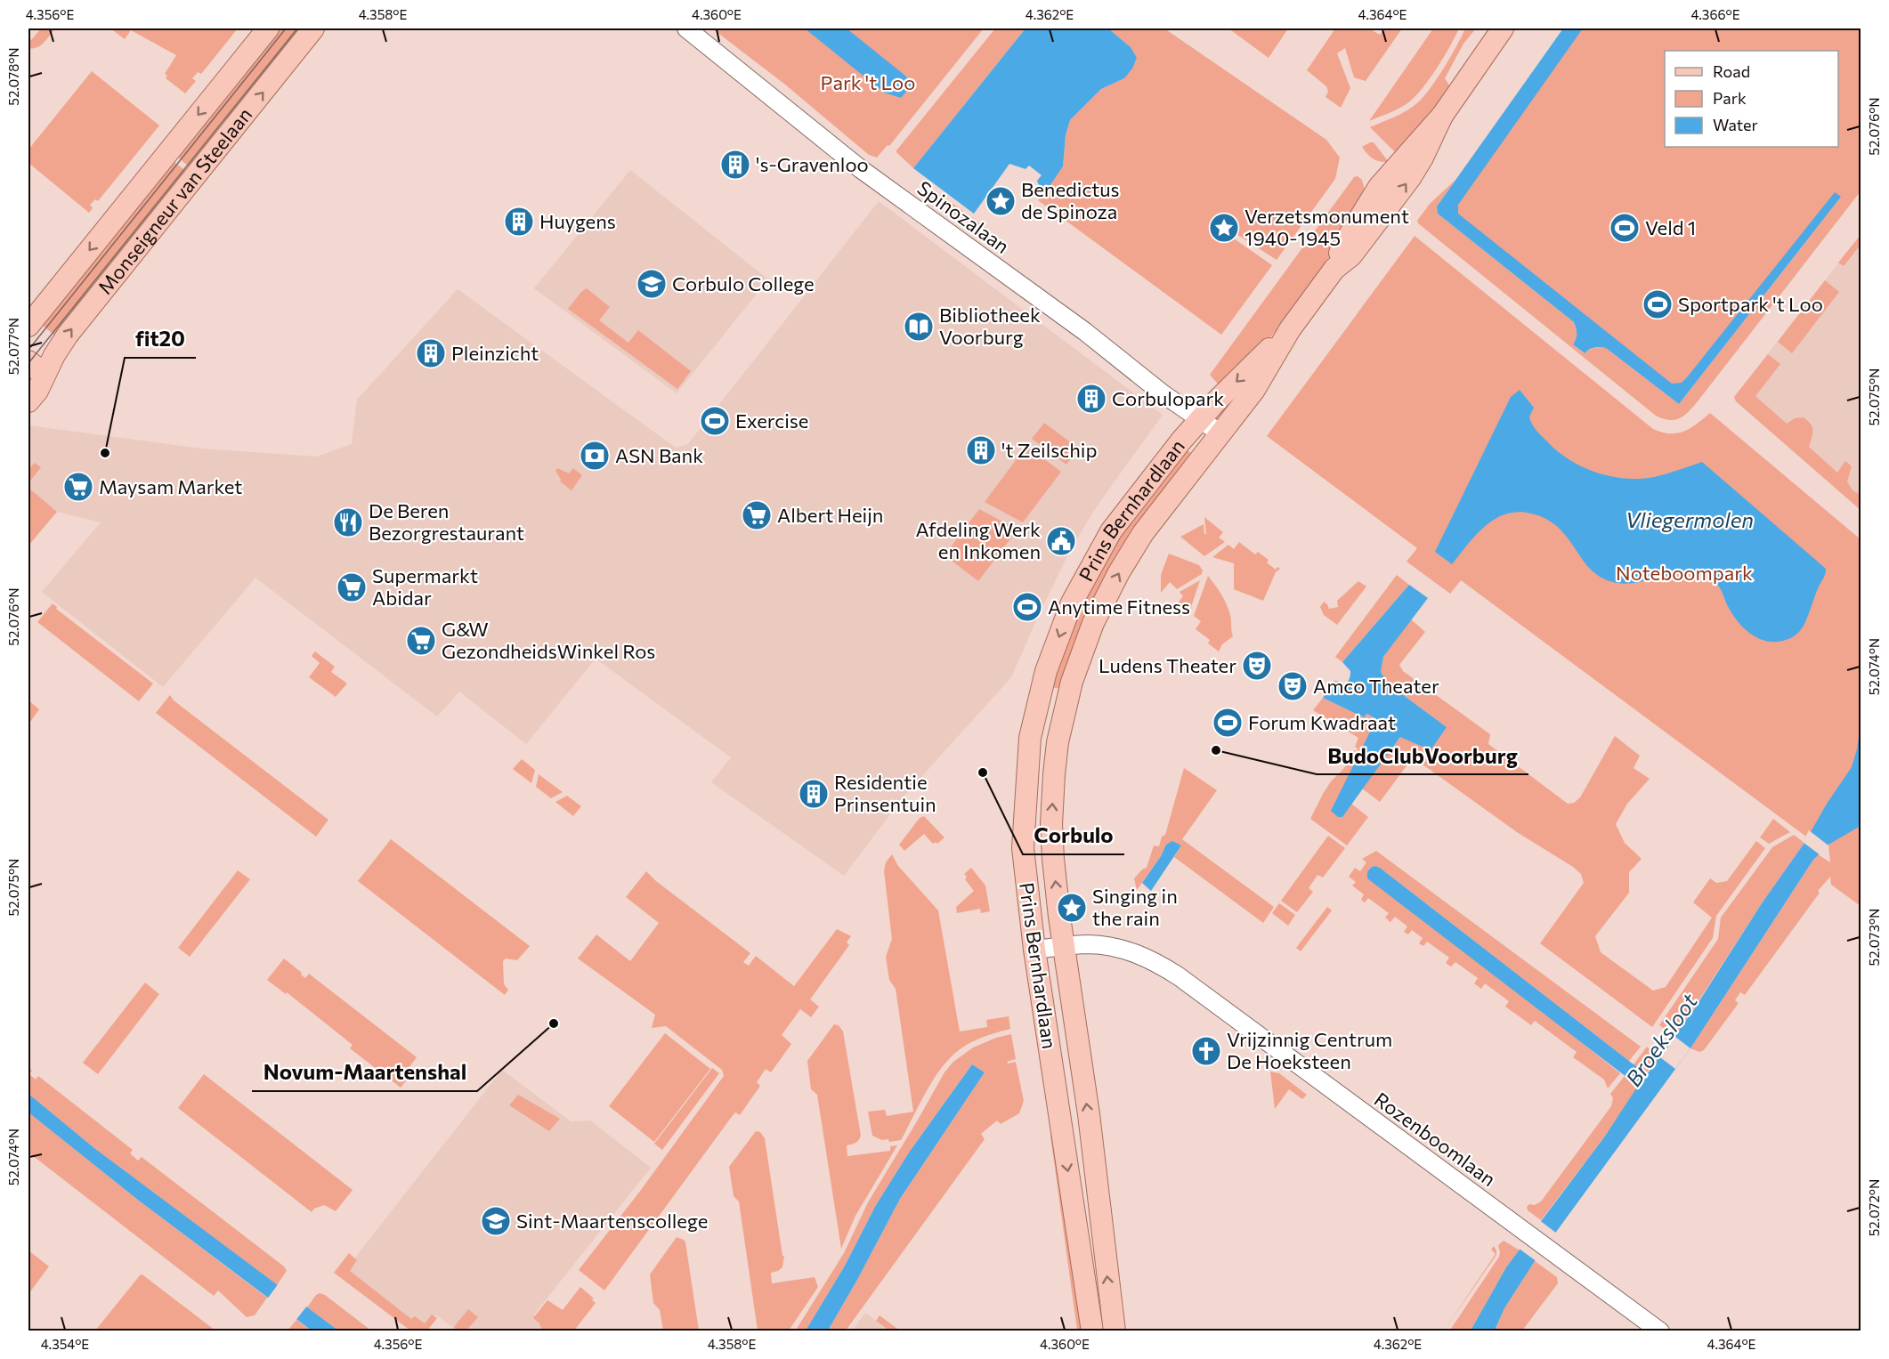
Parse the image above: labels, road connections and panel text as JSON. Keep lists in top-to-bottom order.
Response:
{
  "streets": {
    "main road": ["Monseigneur van Steelaan", "Prins Bernhardlaan"],
    "street": ["Spinozalaan", "Rozenboomlaan"]
  },
  "crossings": [
    ["Spinozalaan", "Prins Bernhardlaan"],
    ["Prins Bernhardlaan", "Rozenboomlaan"]
  ],
  "water": ["Vliegermolen", "Broeksloot"],
  "parks": ["Park 't Loo", "Noteboompark"],
  "places": {
    "building": [
      "'s-Gravenloo",
      "Huygens",
      "Pleinzicht",
      "Corbulopark",
      "'t Zeilschip",
      "Residentie Prinsentuin"
    ],
    "place": ["Benedictus de Spinoza", "Verzetsmonument 1940-1945", "Singing in the rain"],
    "sports": [
      "Veld 1",
      "Sportpark 't Loo",
      "Exercise",
      "Anytime Fitness",
      "Forum Kwadraat"
    ],
    "school or university": ["Corbulo College", "Sint-Maartenscollege"],
    "library": ["Bibliotheek Voorburg"],
    "other": [
      "fit20",
      "BudoClubVoorburg",
      "Corbulo",
      "Novum-Maartenshal"
    ],
    "bank": ["ASN Bank"],
    "supermarket": [
      "Maysam Market",
      "Albert Heijn",
      "Supermarkt Abidar",
      "G&W GezondheidsWinkel Ros"
    ],
    "restaurant": ["De Beren Bezorgrestaurant"],
    "public building": ["Afdeling Werk en Inkomen"],
    "theatre": ["Ludens Theater", "Amco Theater"],
    "church": ["Vrijzinnig Centrum De Hoeksteen"]
  },
  "legend": ["Road", "Park", "Water"],
  "coordinates": [
    "4.356°E",
    "4.358°E",
    "4.360°E",
    "4.362°E",
    "4.364°E",
    "4.366°E",
    "52.078°N",
    "52.076°N",
    "52.077°N",
    "52.075°N",
    "52.074°N",
    "52.073°N",
    "52.072°N",
    "4.354°E"
  ]
}
